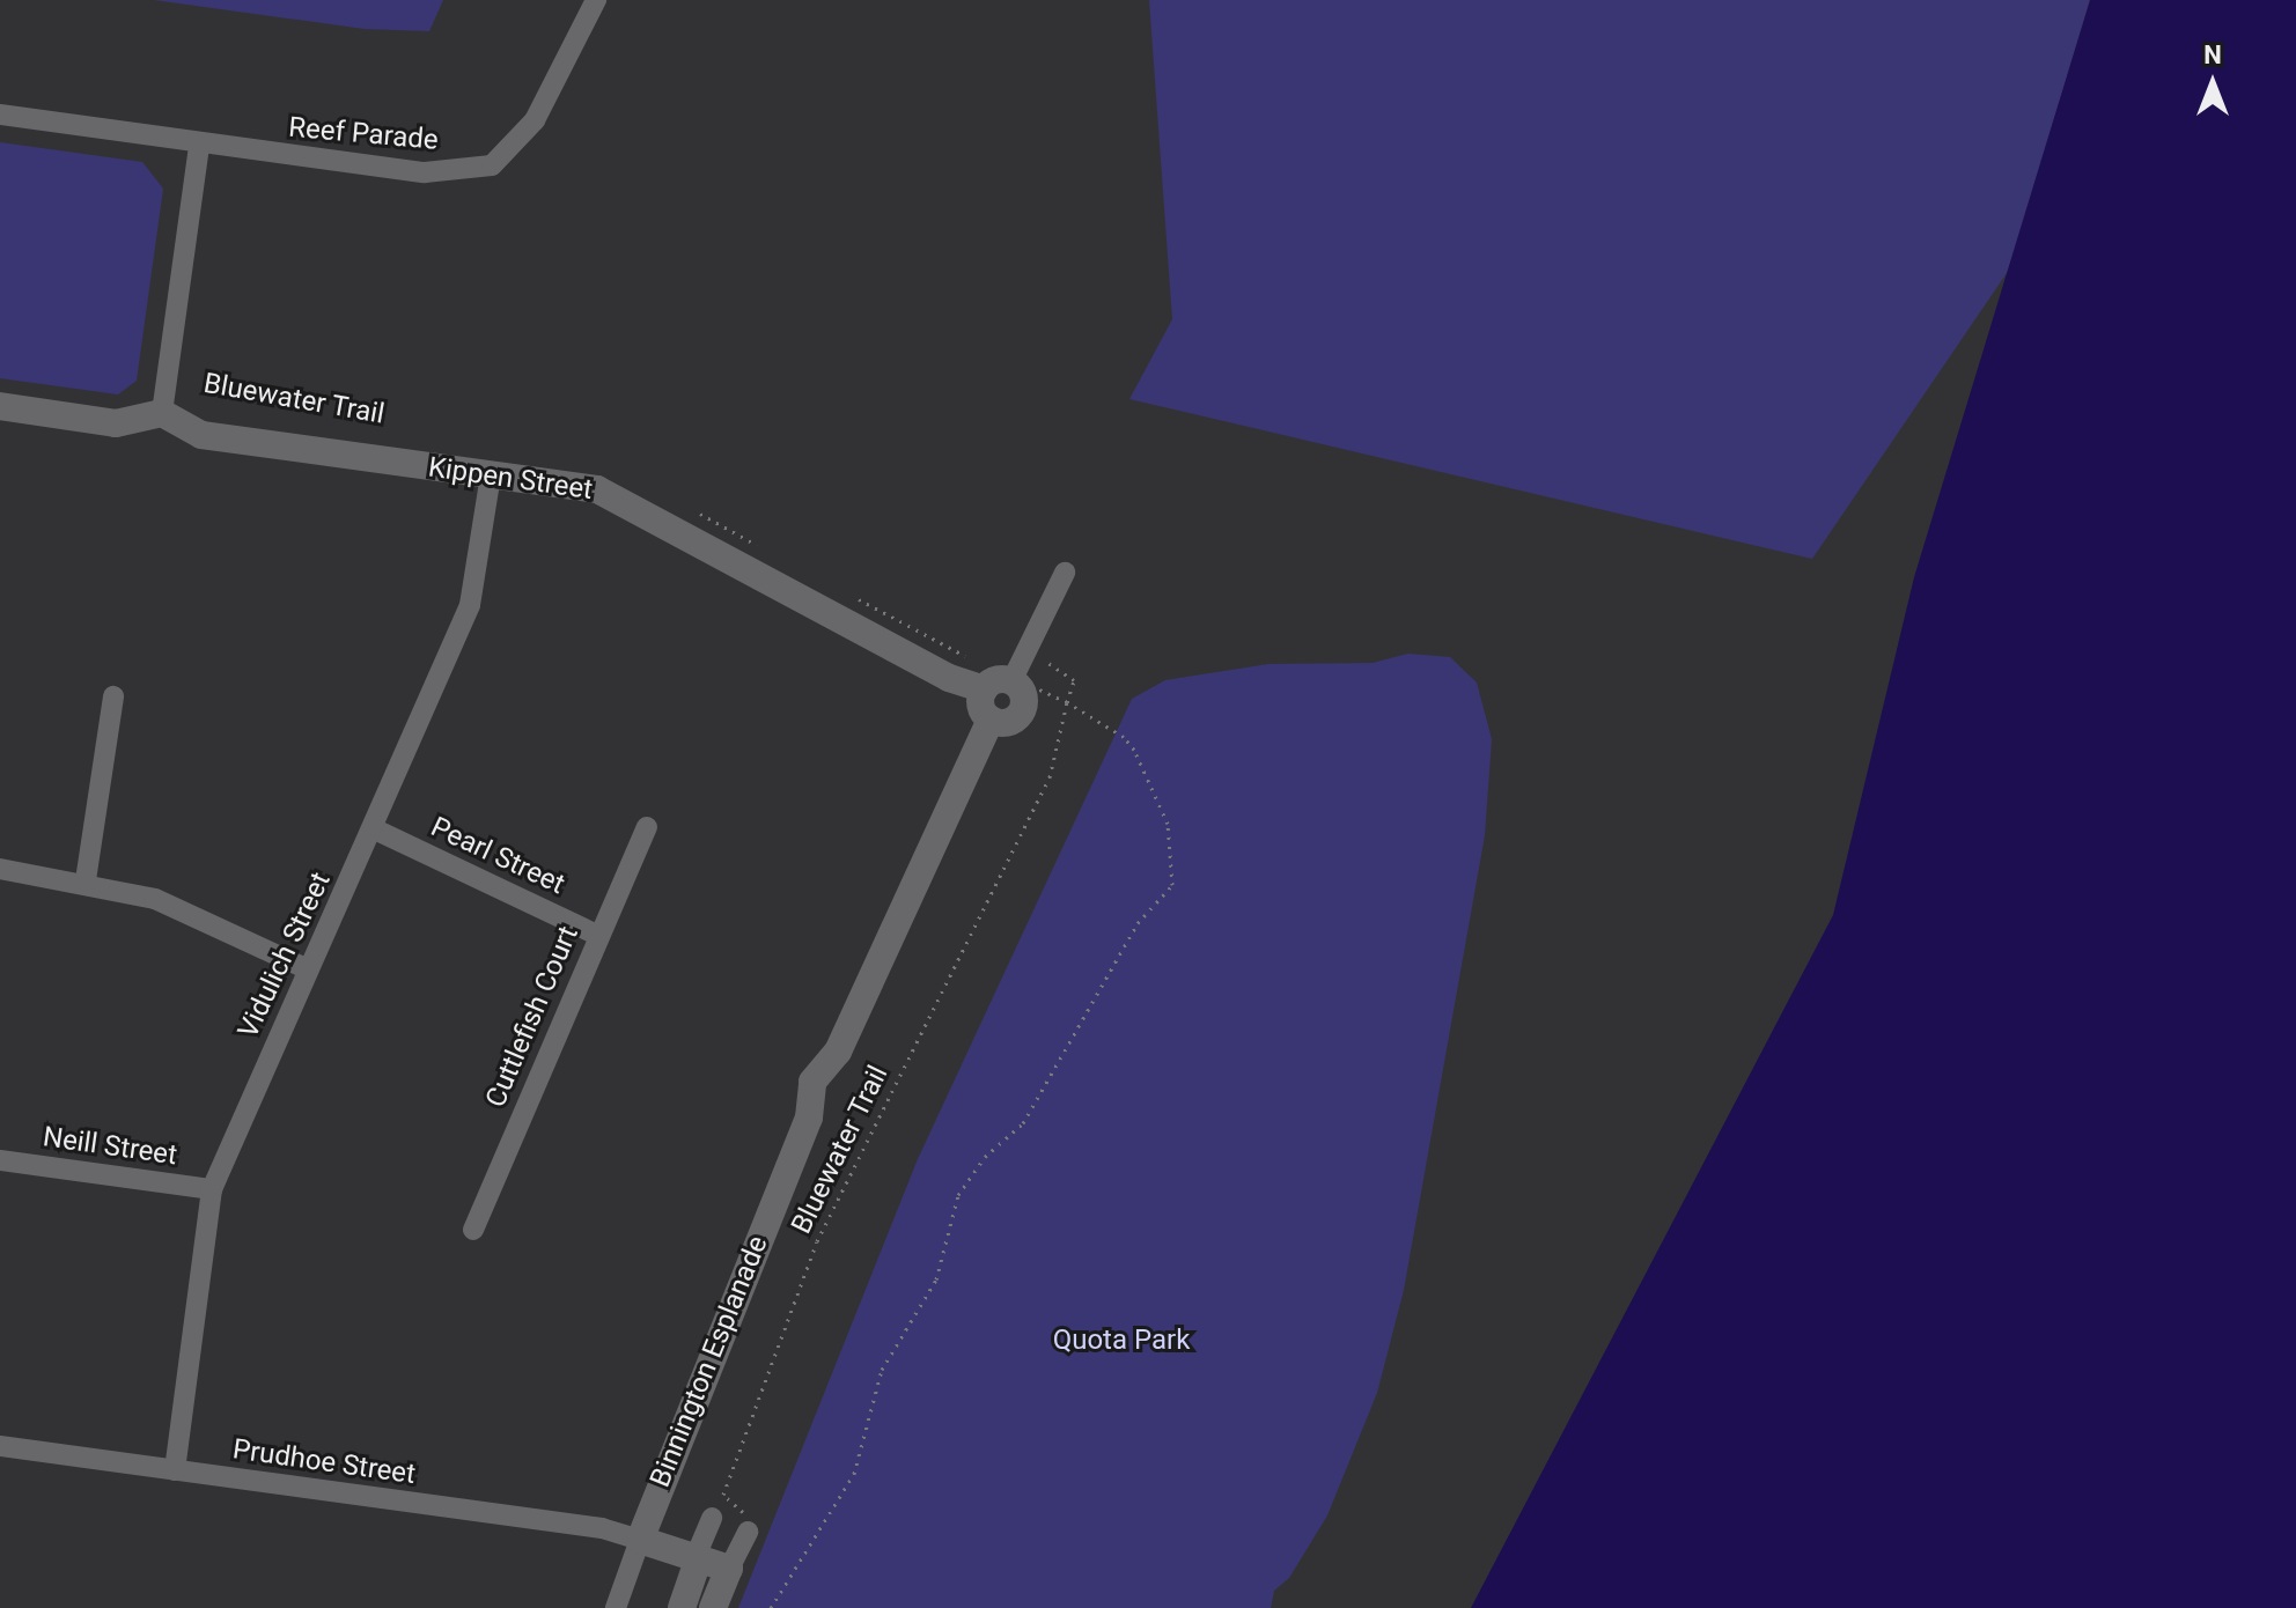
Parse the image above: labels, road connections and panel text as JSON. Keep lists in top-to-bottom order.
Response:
{
  "streets": {
    "street": [
      "Reef Parade",
      "Kippen Street",
      "Pearl Street",
      "Vidulich Street",
      "Cuttlefish Court",
      "Neill Street",
      "Binnington Esplanade",
      "Prudhoe Street"
    ],
    "path": ["Bluewater Trail"]
  },
  "crossings": [
    ["Kippen Street", "Vidulich Street"],
    ["Kippen Street", "Binnington Esplanade"],
    ["Pearl Street", "Vidulich Street"],
    ["Pearl Street", "Cuttlefish Court"],
    ["Vidulich Street", "Neill Street"],
    ["Vidulich Street", "Prudhoe Street"],
    ["Binnington Esplanade", "Prudhoe Street"]
  ],
  "parks": ["Quota Park"],
  "north": "top"
}
